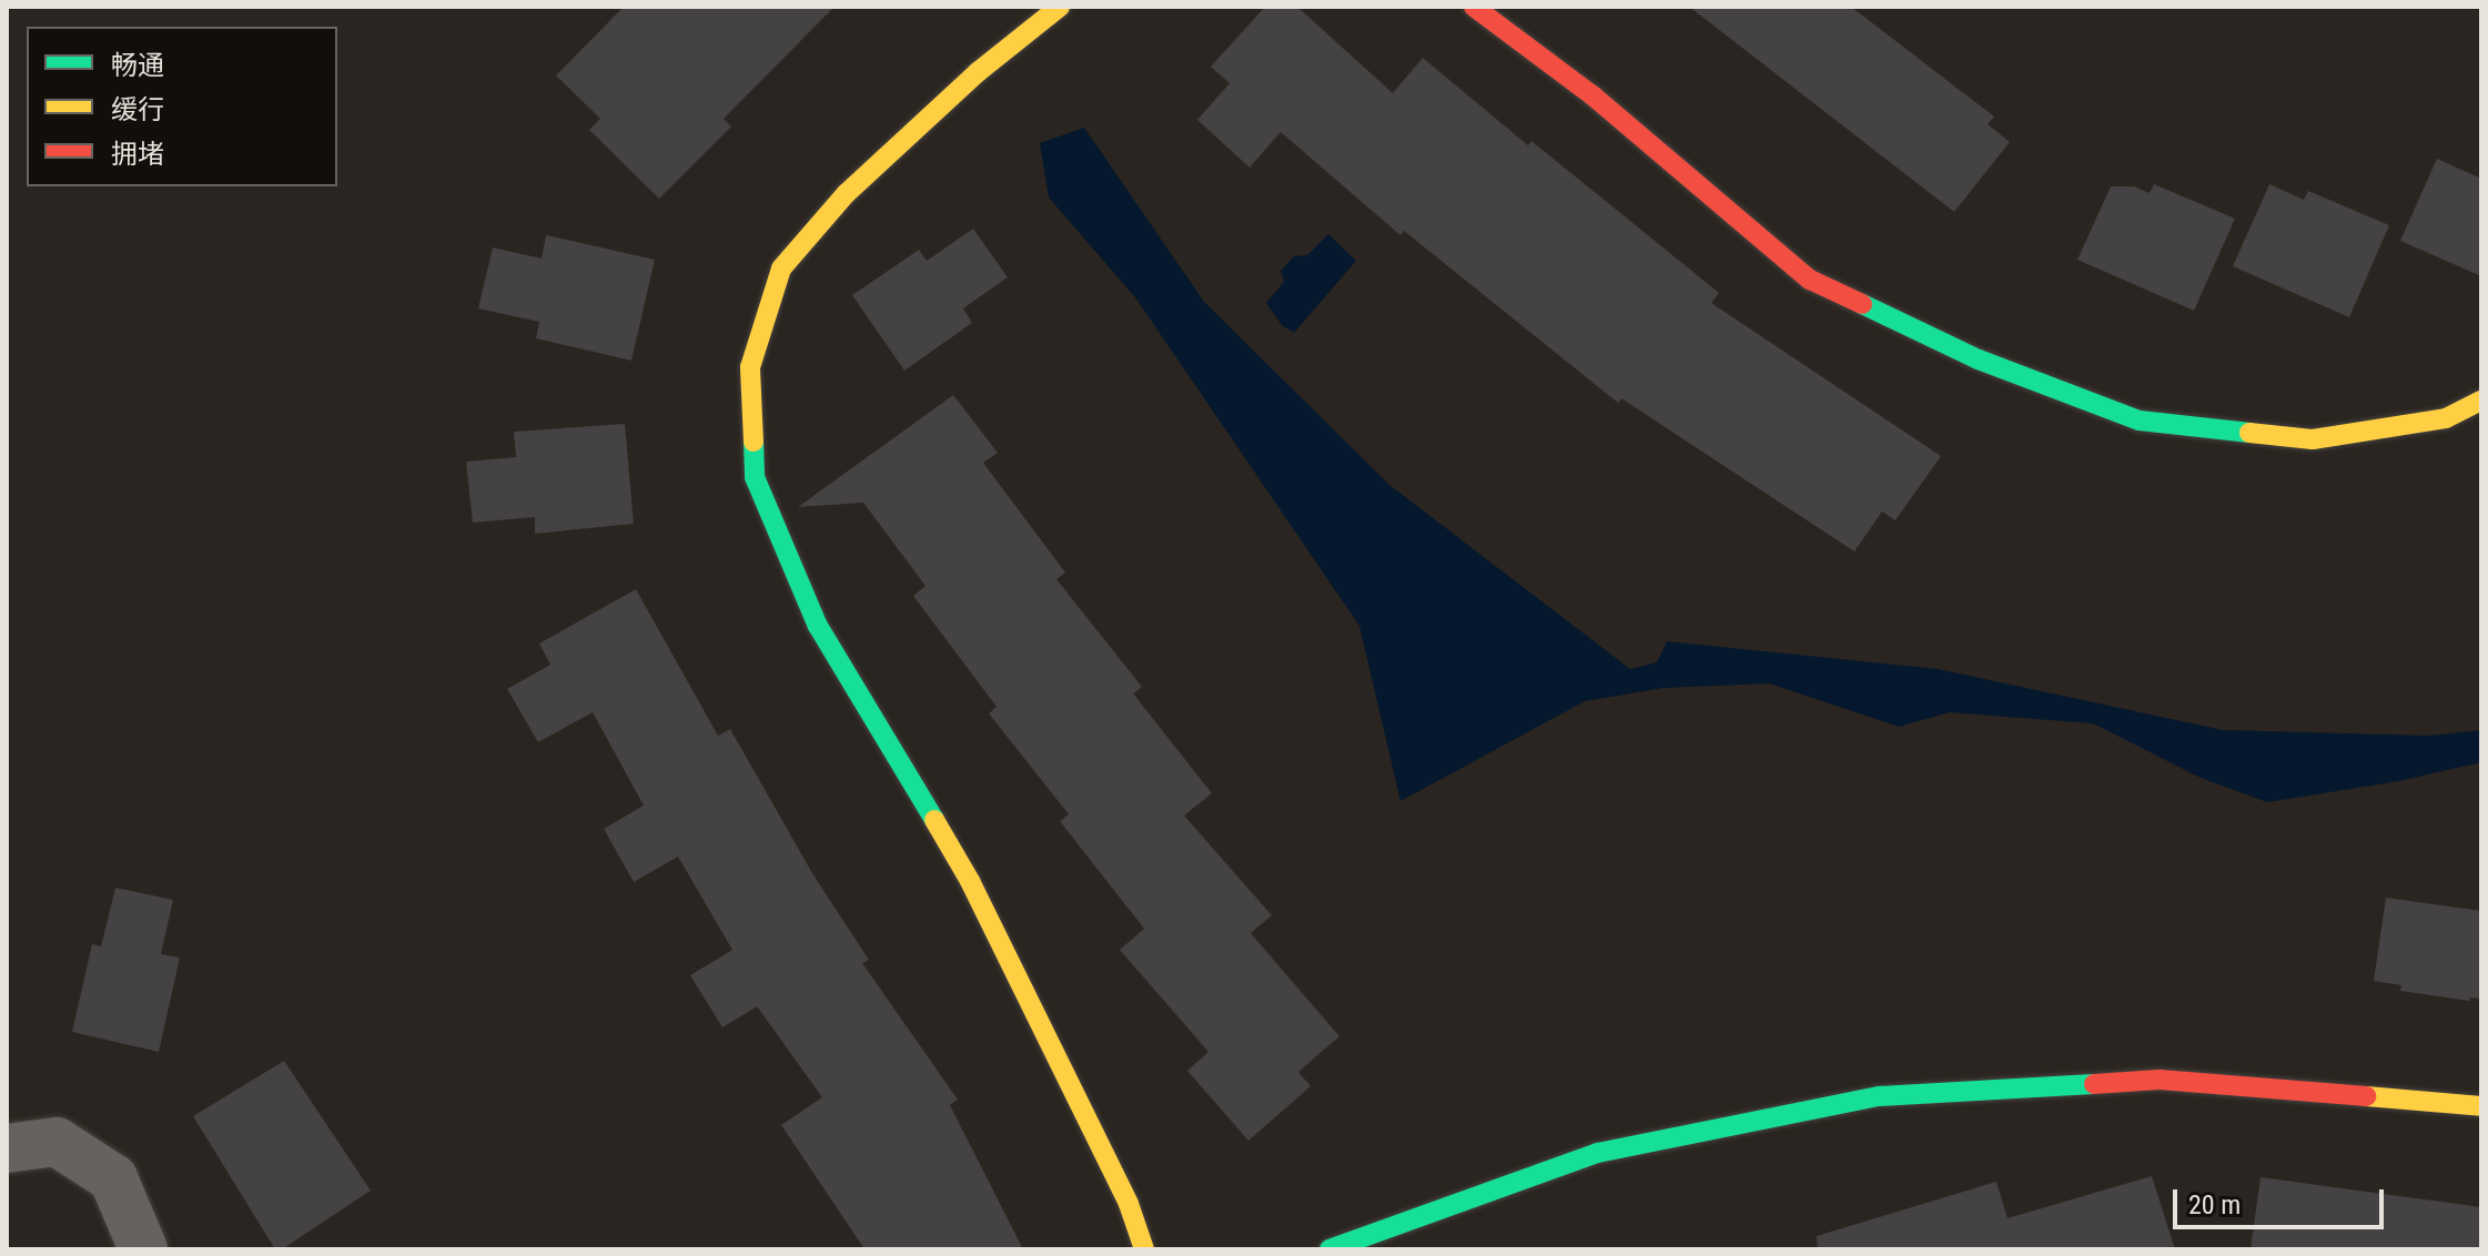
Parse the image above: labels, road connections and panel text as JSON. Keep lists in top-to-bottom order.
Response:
{
  "legend": ["畅通", "缓行", "拥堵"],
  "scale_bar": "20 m"
}
